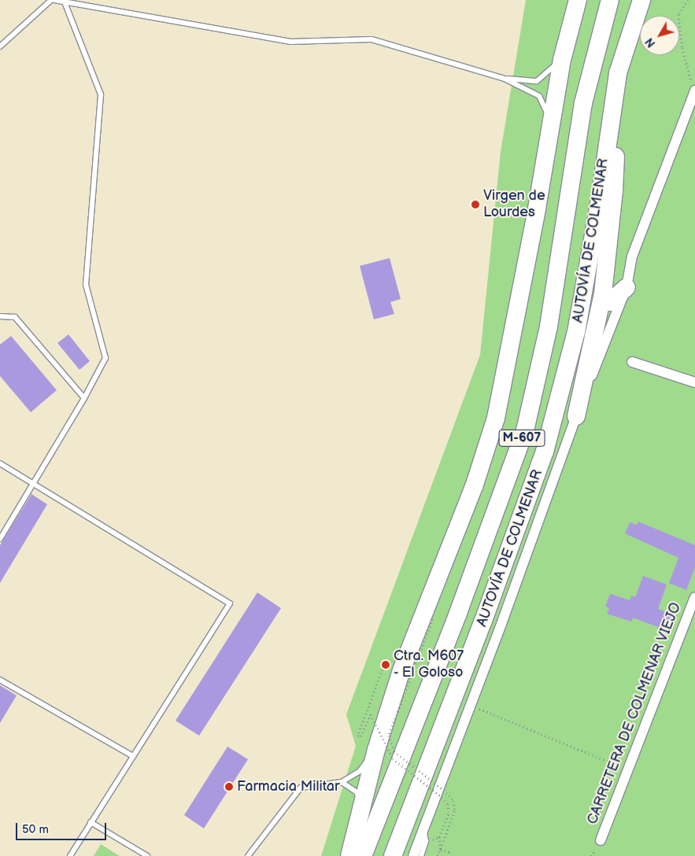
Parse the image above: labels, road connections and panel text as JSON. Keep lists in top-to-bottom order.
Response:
{
  "streets": {
    "highway": ["AUTOVÍA DE COLMENAR", "M-607"],
    "street": ["CARRETERA DE COLMENAR VIEJO"]
  },
  "places": ["Virgen de Lourdes", "Ctra. M607 - El Goloso", "Farmacia Militar"],
  "scale_bar": "50 m",
  "north": "bottom left"
}
